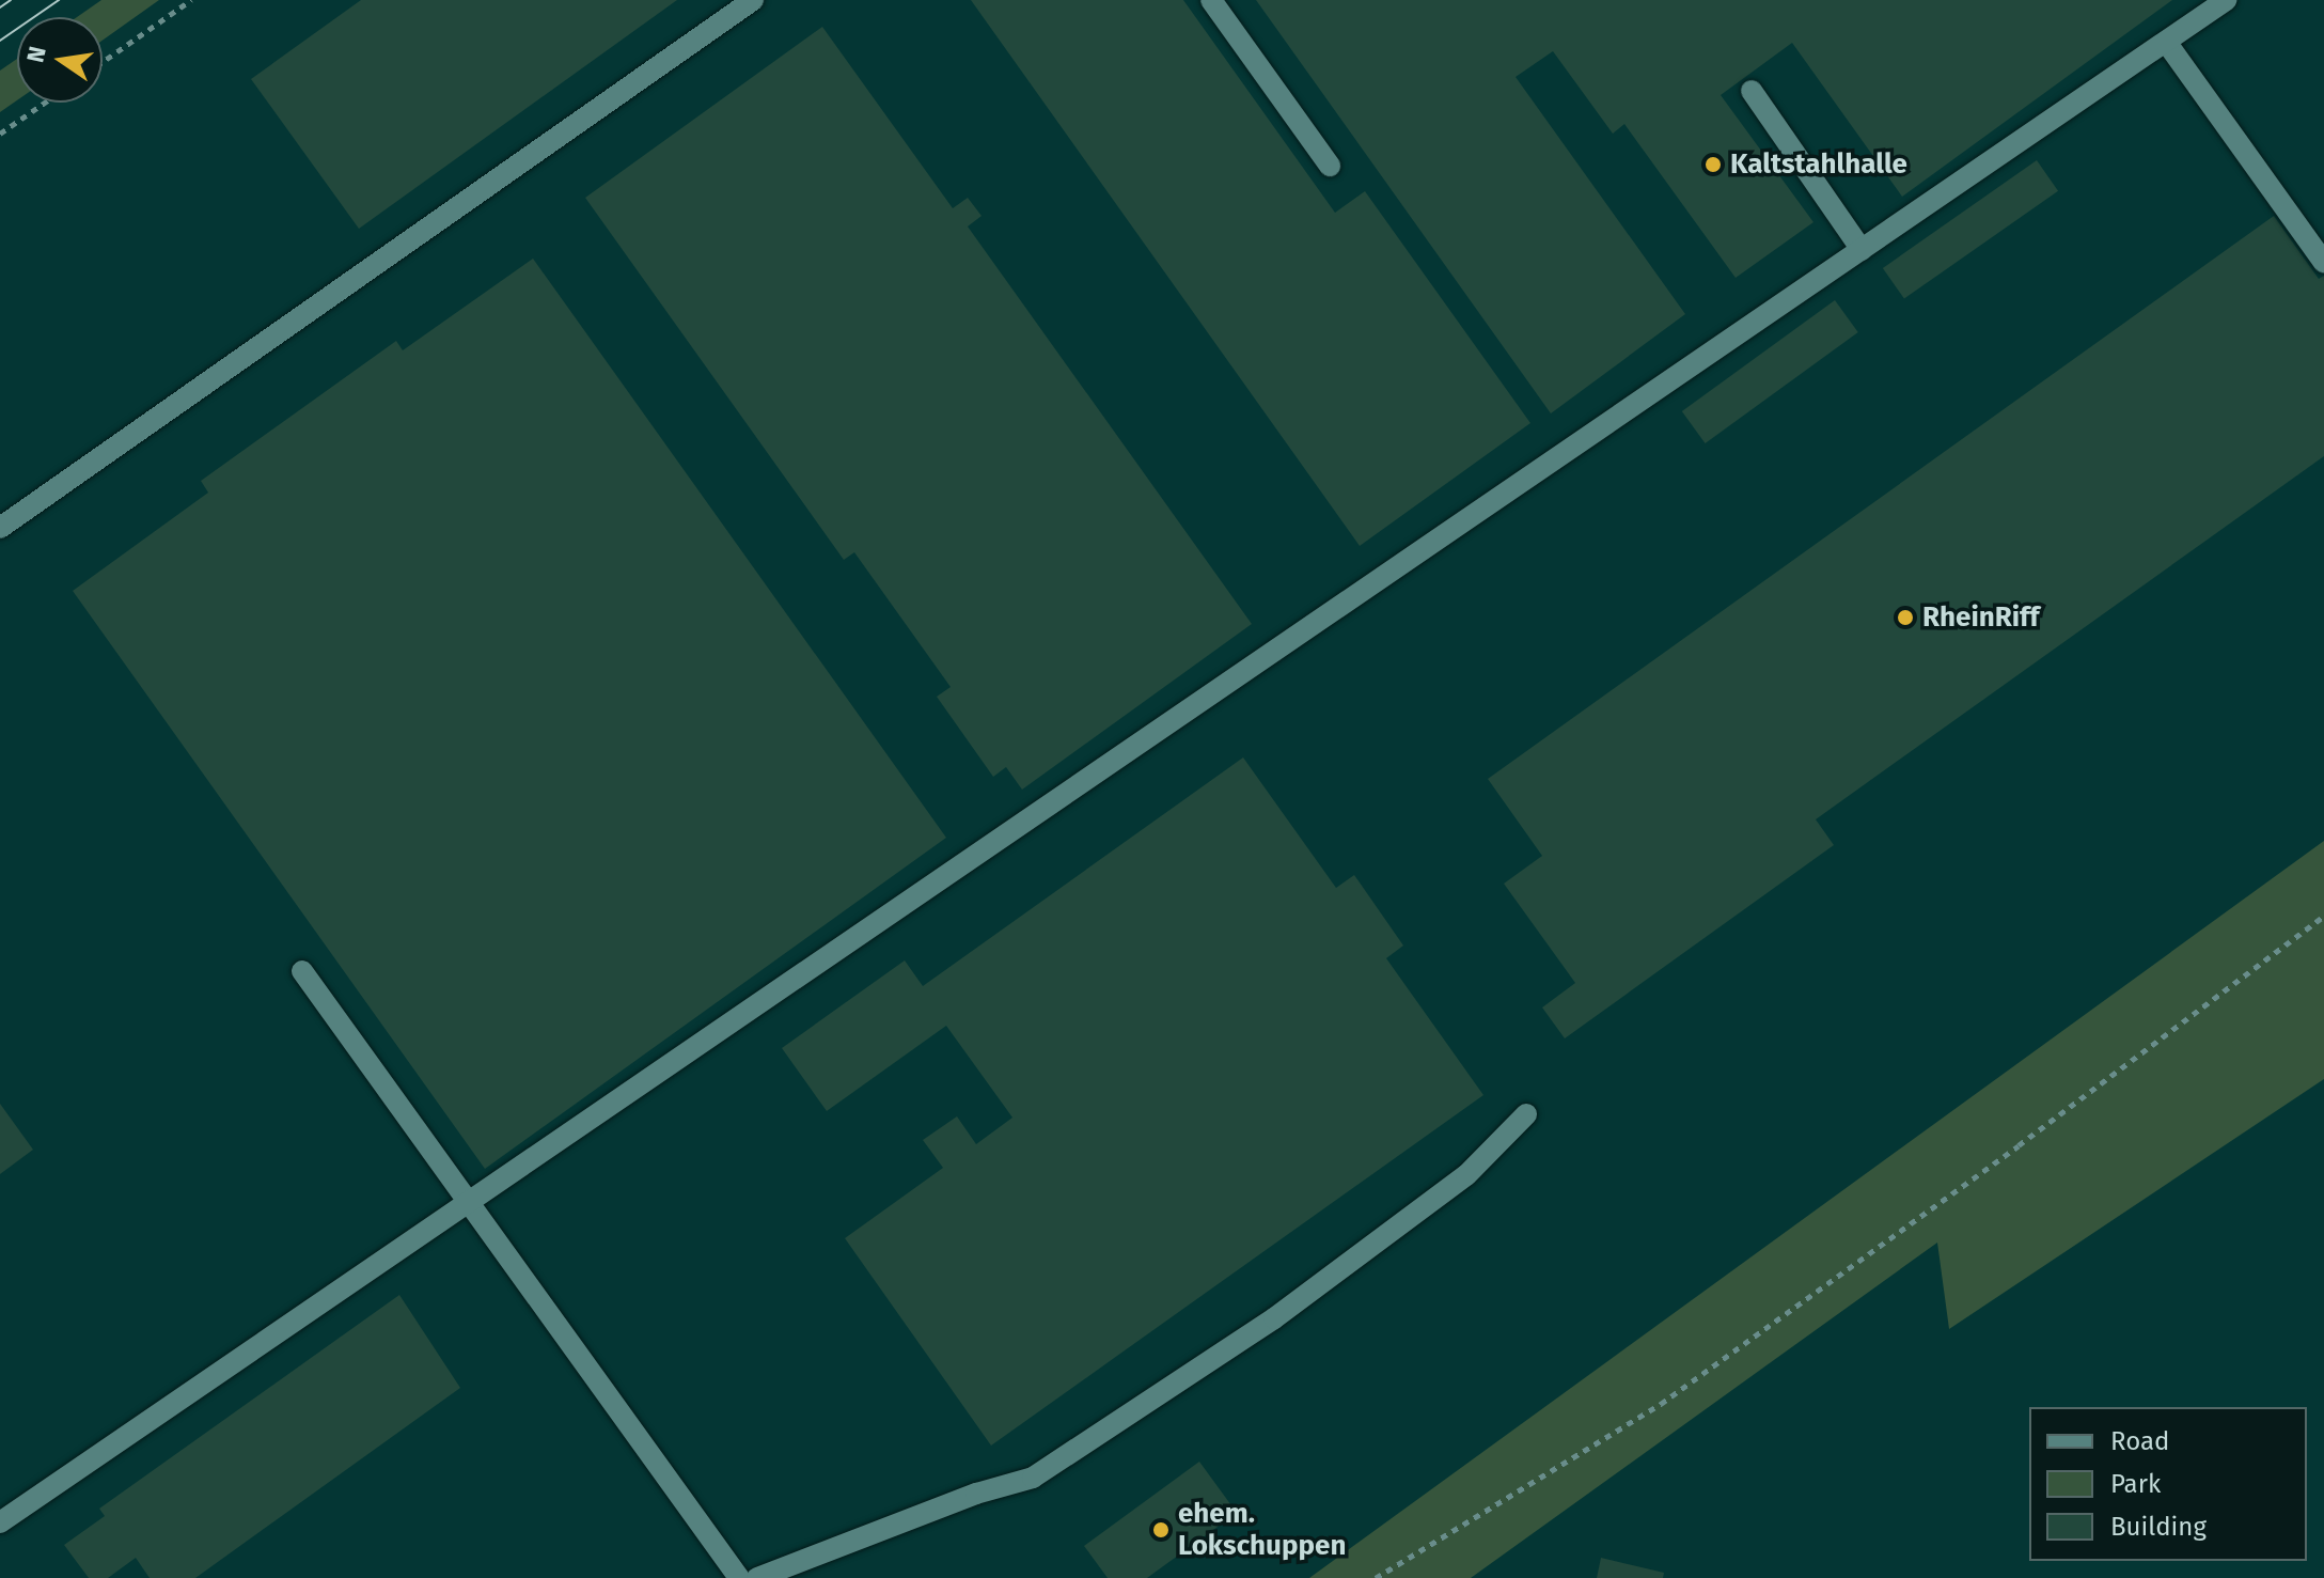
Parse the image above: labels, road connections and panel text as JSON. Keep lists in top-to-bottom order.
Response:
{
  "places": ["Kaltstahlhalle", "RheinRiff", "ehem. Lokschuppen"],
  "legend": ["Road", "Park", "Building"],
  "north": "left"
}
